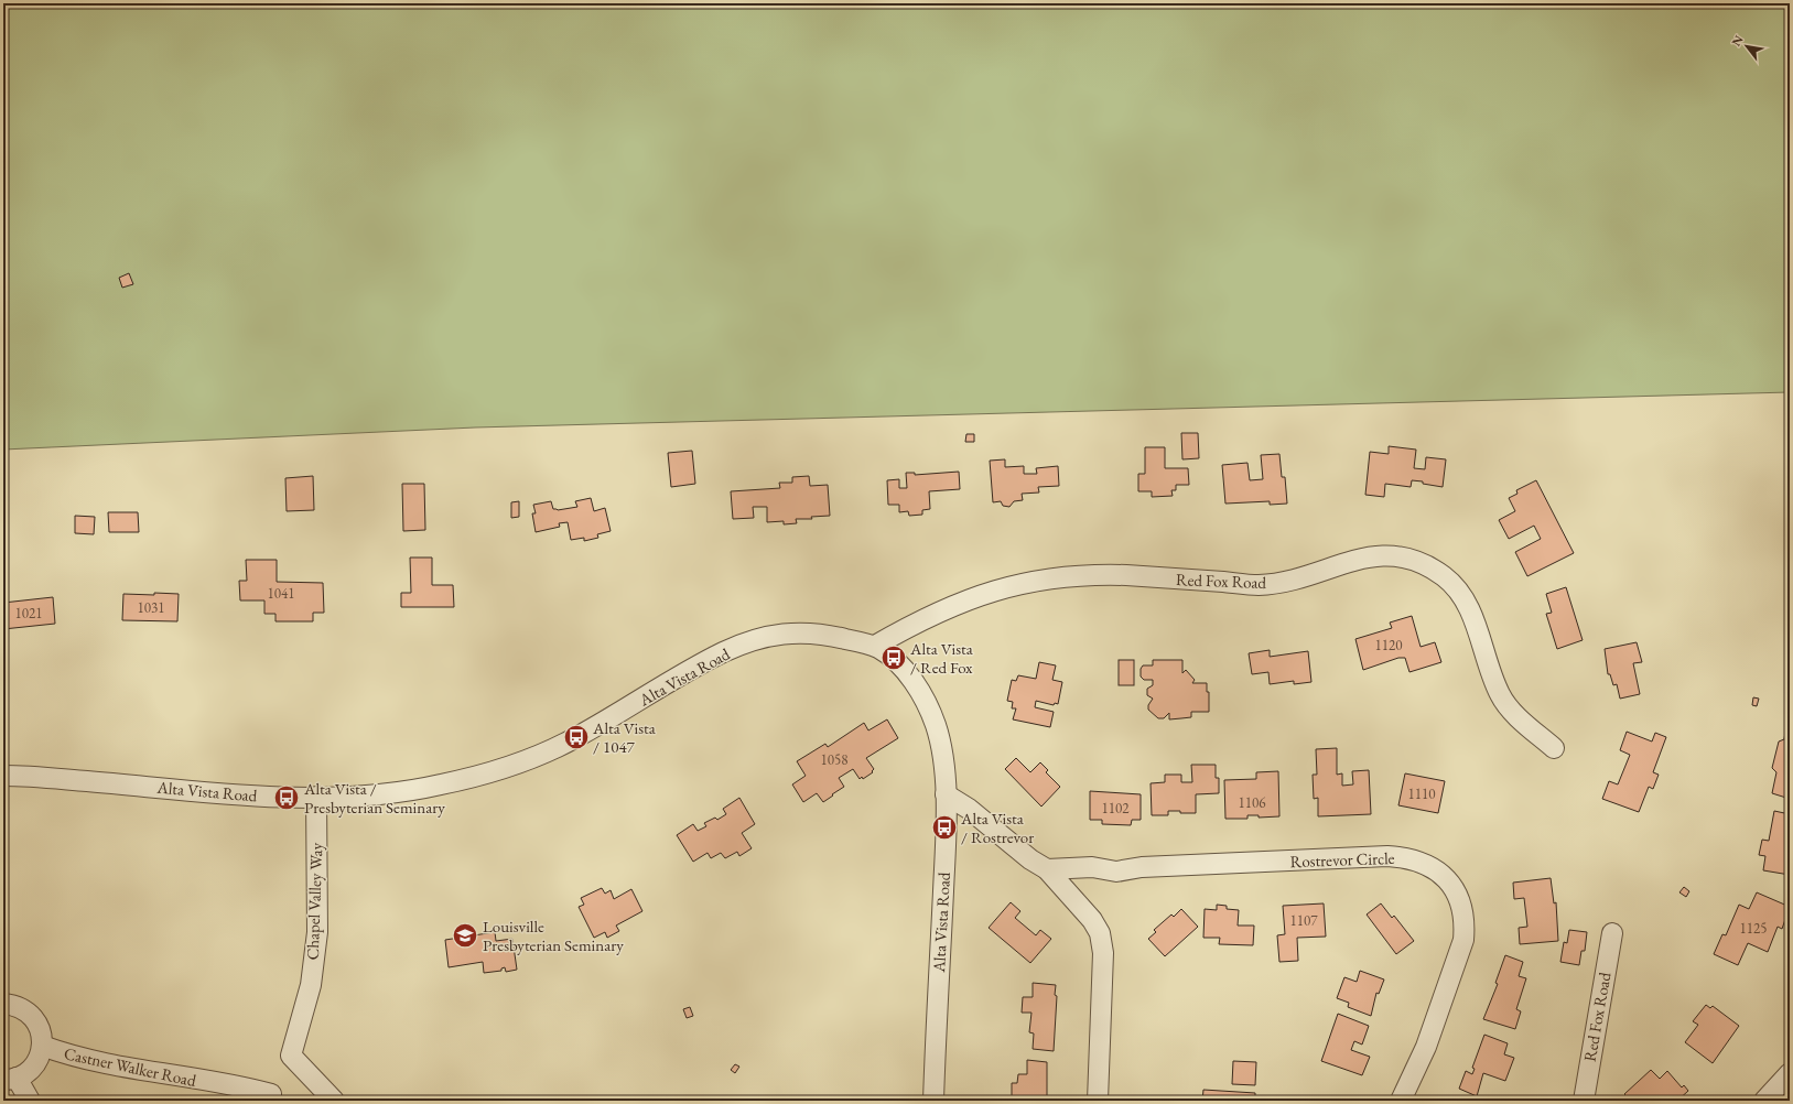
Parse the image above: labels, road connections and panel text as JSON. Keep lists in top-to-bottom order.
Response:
{
  "streets": {
    "street": [
      "Red Fox Road",
      "Alta Vista Road",
      "Rostrevor Circle",
      "Chapel Valley Way",
      "Castner Walker Road"
    ]
  },
  "crossings": [
    ["Red Fox Road", "Alta Vista Road"],
    ["Alta Vista Road", "Chapel Valley Way"]
  ],
  "places": {
    "bus stop": [
      "Alta Vista / Red Fox",
      "Alta Vista / 1047",
      "Alta Vista / Presbyterian Seminary",
      "Alta Vista / Rostrevor"
    ],
    "school or university": ["Louisville Presbyterian Seminary"]
  },
  "house_numbers": [
    "1041",
    "1031",
    "1021",
    "1120",
    "1058",
    "1110",
    "1106",
    "1102",
    "1107",
    "1125"
  ],
  "north": "top left"
}
